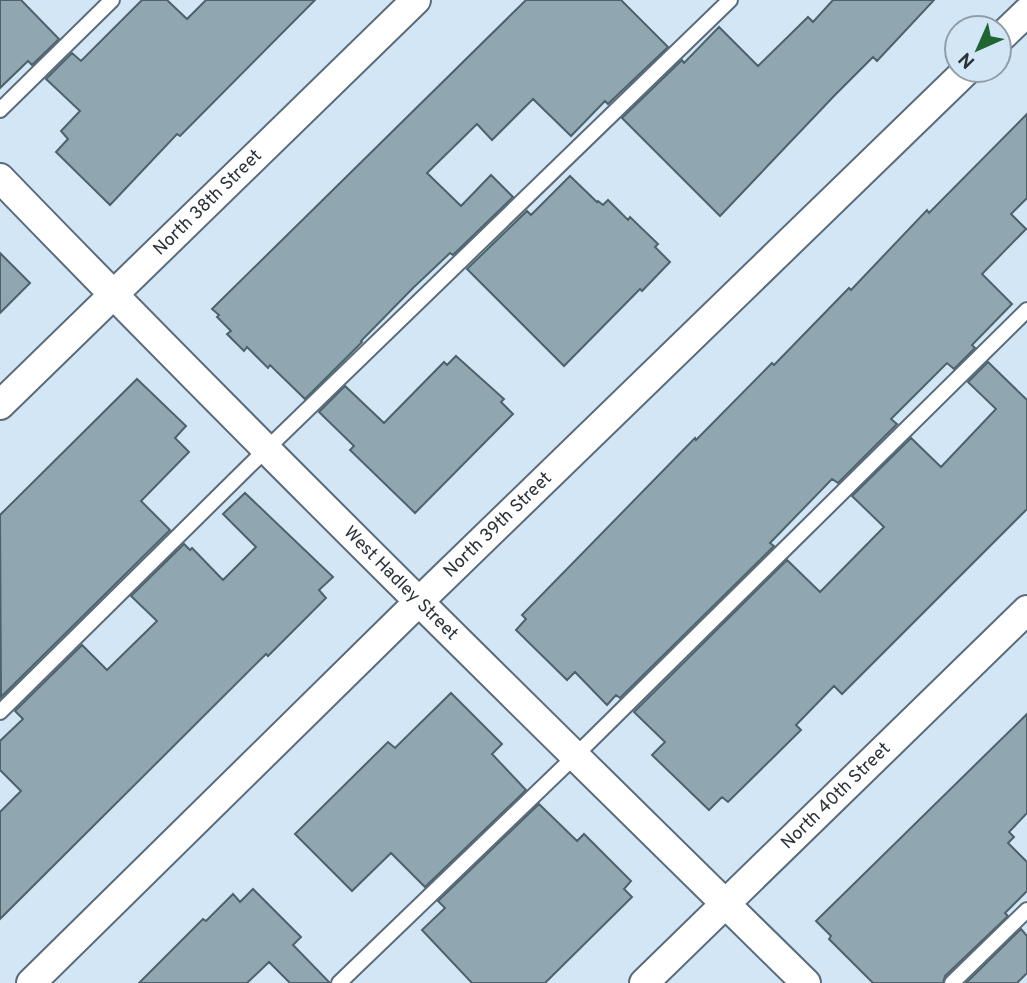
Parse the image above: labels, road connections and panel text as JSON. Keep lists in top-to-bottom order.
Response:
{
  "streets": {
    "street": [
      "North 38th Street",
      "North 39th Street",
      "West Hadley Street",
      "North 40th Street"
    ]
  },
  "crossings": [
    ["North 38th Street", "West Hadley Street"],
    ["North 39th Street", "West Hadley Street"],
    ["West Hadley Street", "North 40th Street"]
  ],
  "north": "bottom left"
}
